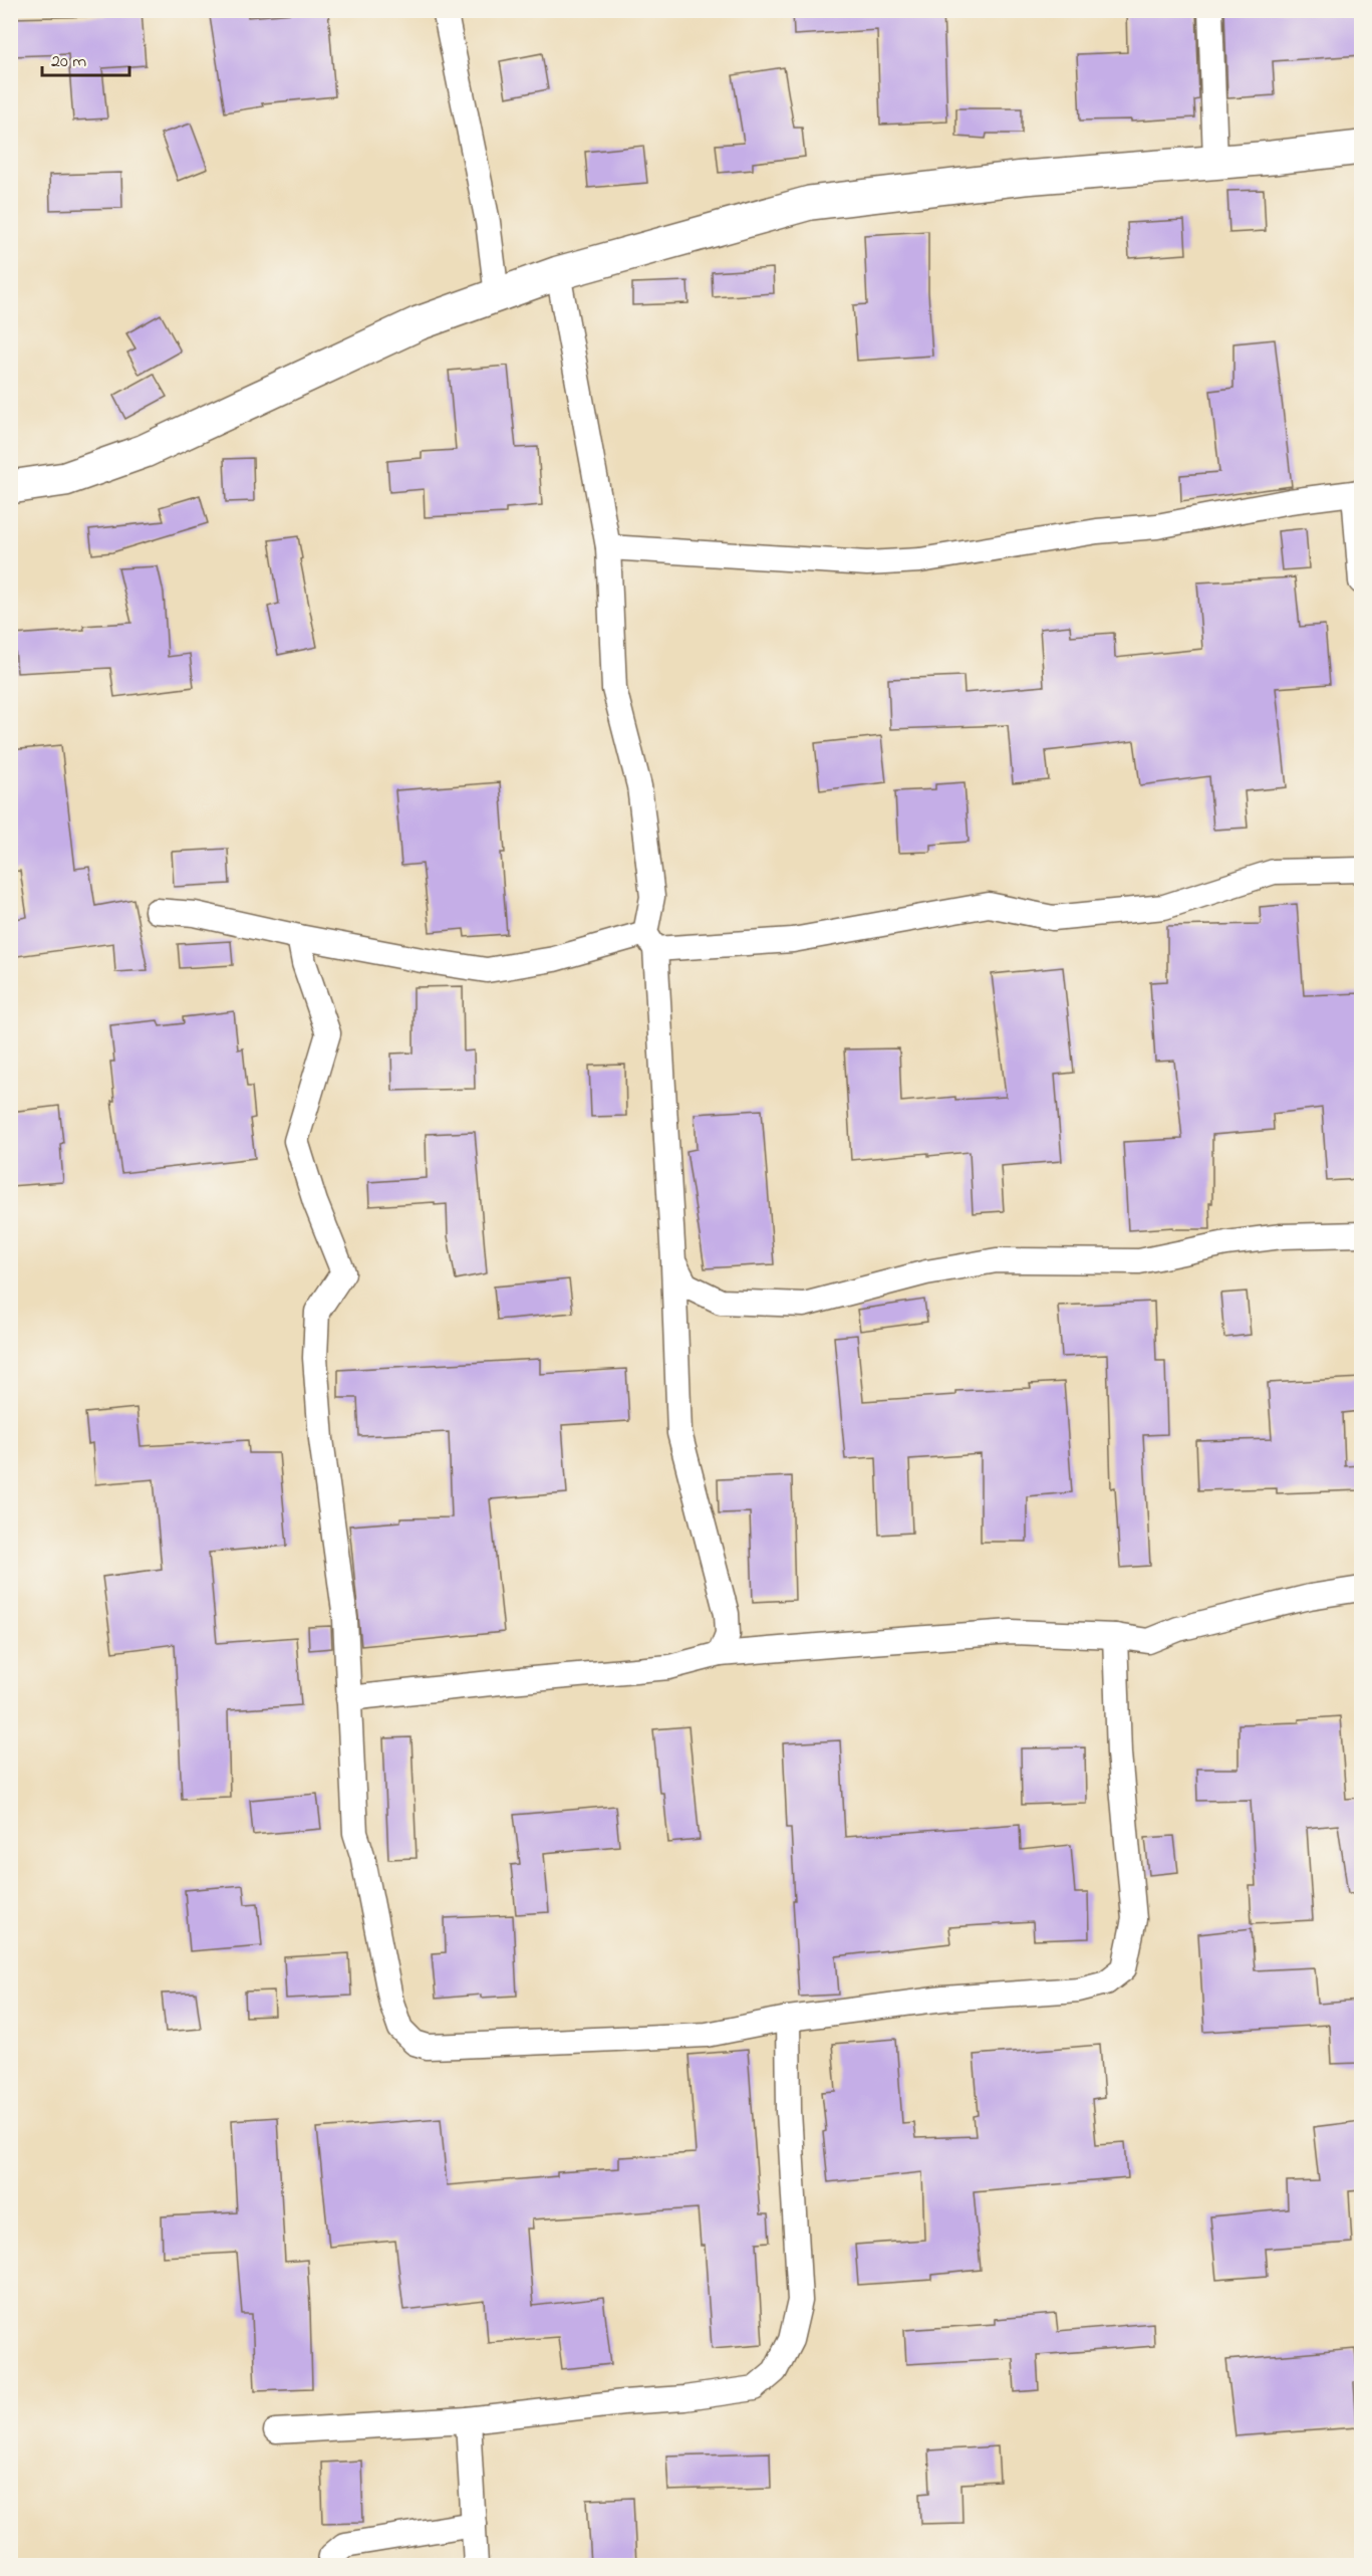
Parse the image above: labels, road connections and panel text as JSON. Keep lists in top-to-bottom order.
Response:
{
  "scale_bar": "20 m"
}
